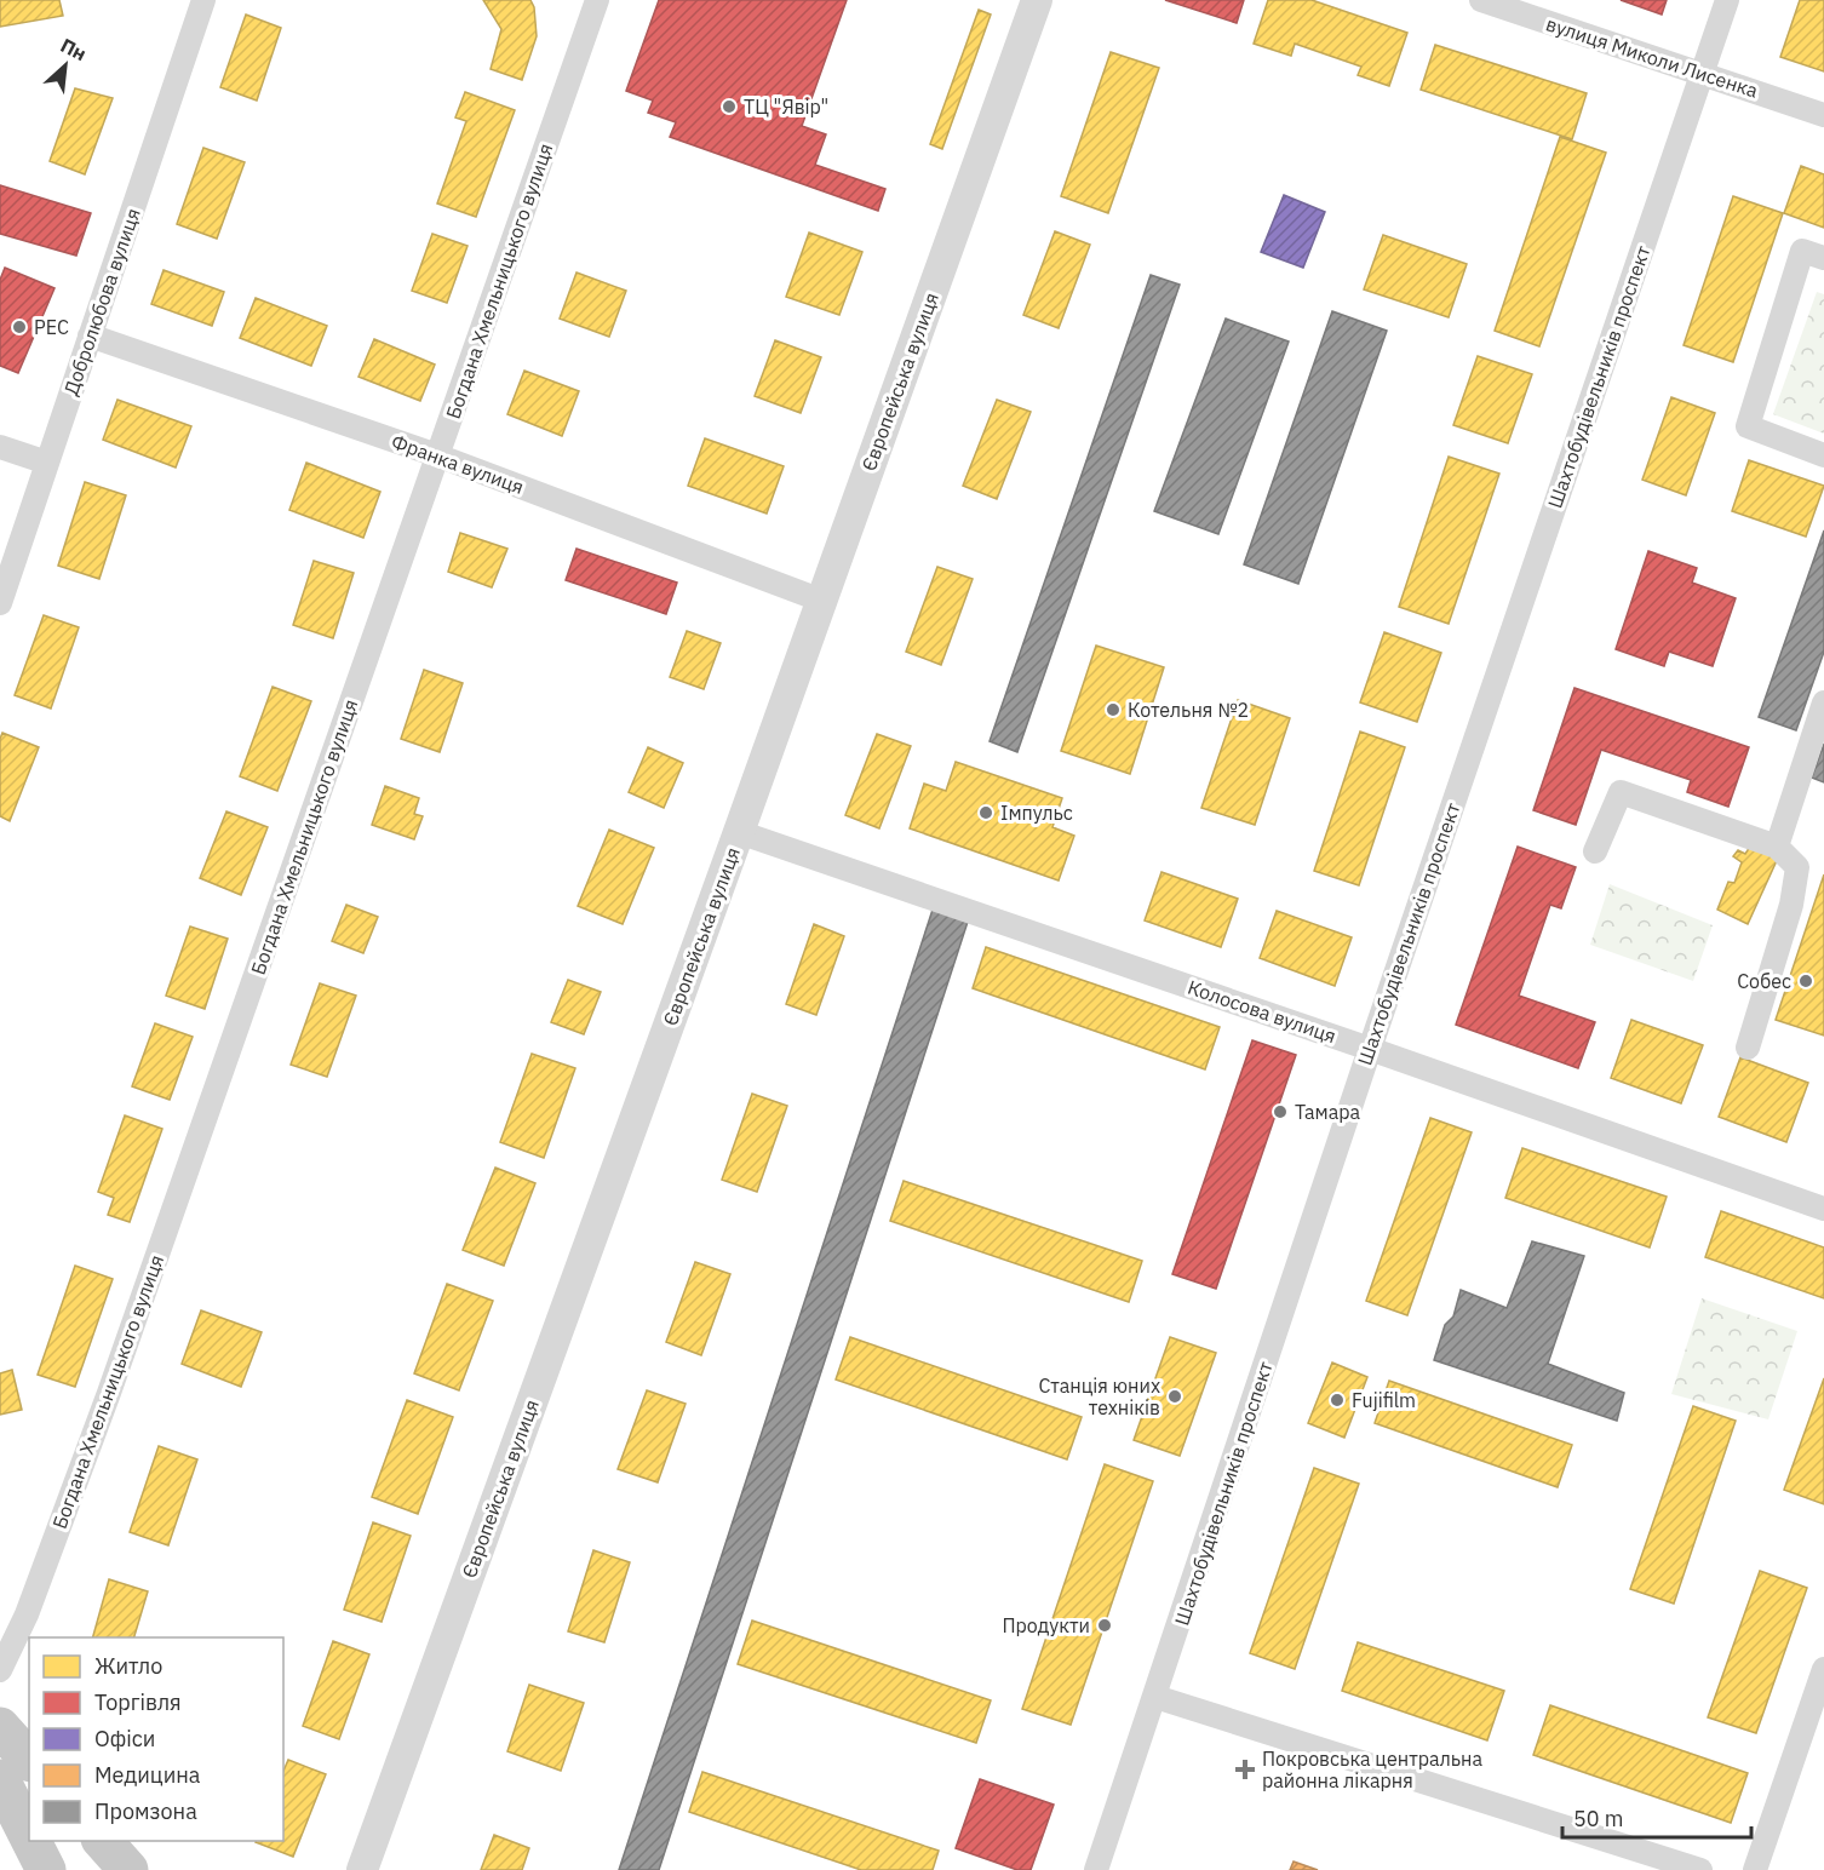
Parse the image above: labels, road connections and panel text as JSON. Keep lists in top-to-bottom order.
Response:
{
  "streets": {
    "street": [
      "вулиця Миколи Лисенка",
      "Богдана Хмельницького вулиця",
      "Добролюбова вулиця",
      "Шахтобудівельників проспект",
      "Європейська вулиця",
      "Франка вулиця",
      "Колосова вулиця"
    ]
  },
  "crossings": [
    ["вулиця Миколи Лисенка", "Шахтобудівельників проспект"],
    ["Богдана Хмельницького вулиця", "Франка вулиця"],
    ["Добролюбова вулиця", "Франка вулиця"],
    ["Шахтобудівельників проспект", "Колосова вулиця"],
    ["Європейська вулиця", "Франка вулиця"],
    ["Європейська вулиця", "Колосова вулиця"]
  ],
  "places": {
    "other": [
      "ТЦ \"Явір\"",
      "РЕС",
      "Котельня №2",
      "Імпульс",
      "Собес",
      "Тамара",
      "Станція юних техніків",
      "Fujifilm",
      "Продукти"
    ],
    "health": ["Покровська центральна районна лікарня"]
  },
  "legend": [
    "Житло",
    "Торгівля",
    "Офіси",
    "Медицина",
    "Промзона"
  ],
  "scale_bar": "50 m",
  "north": "top right"
}
